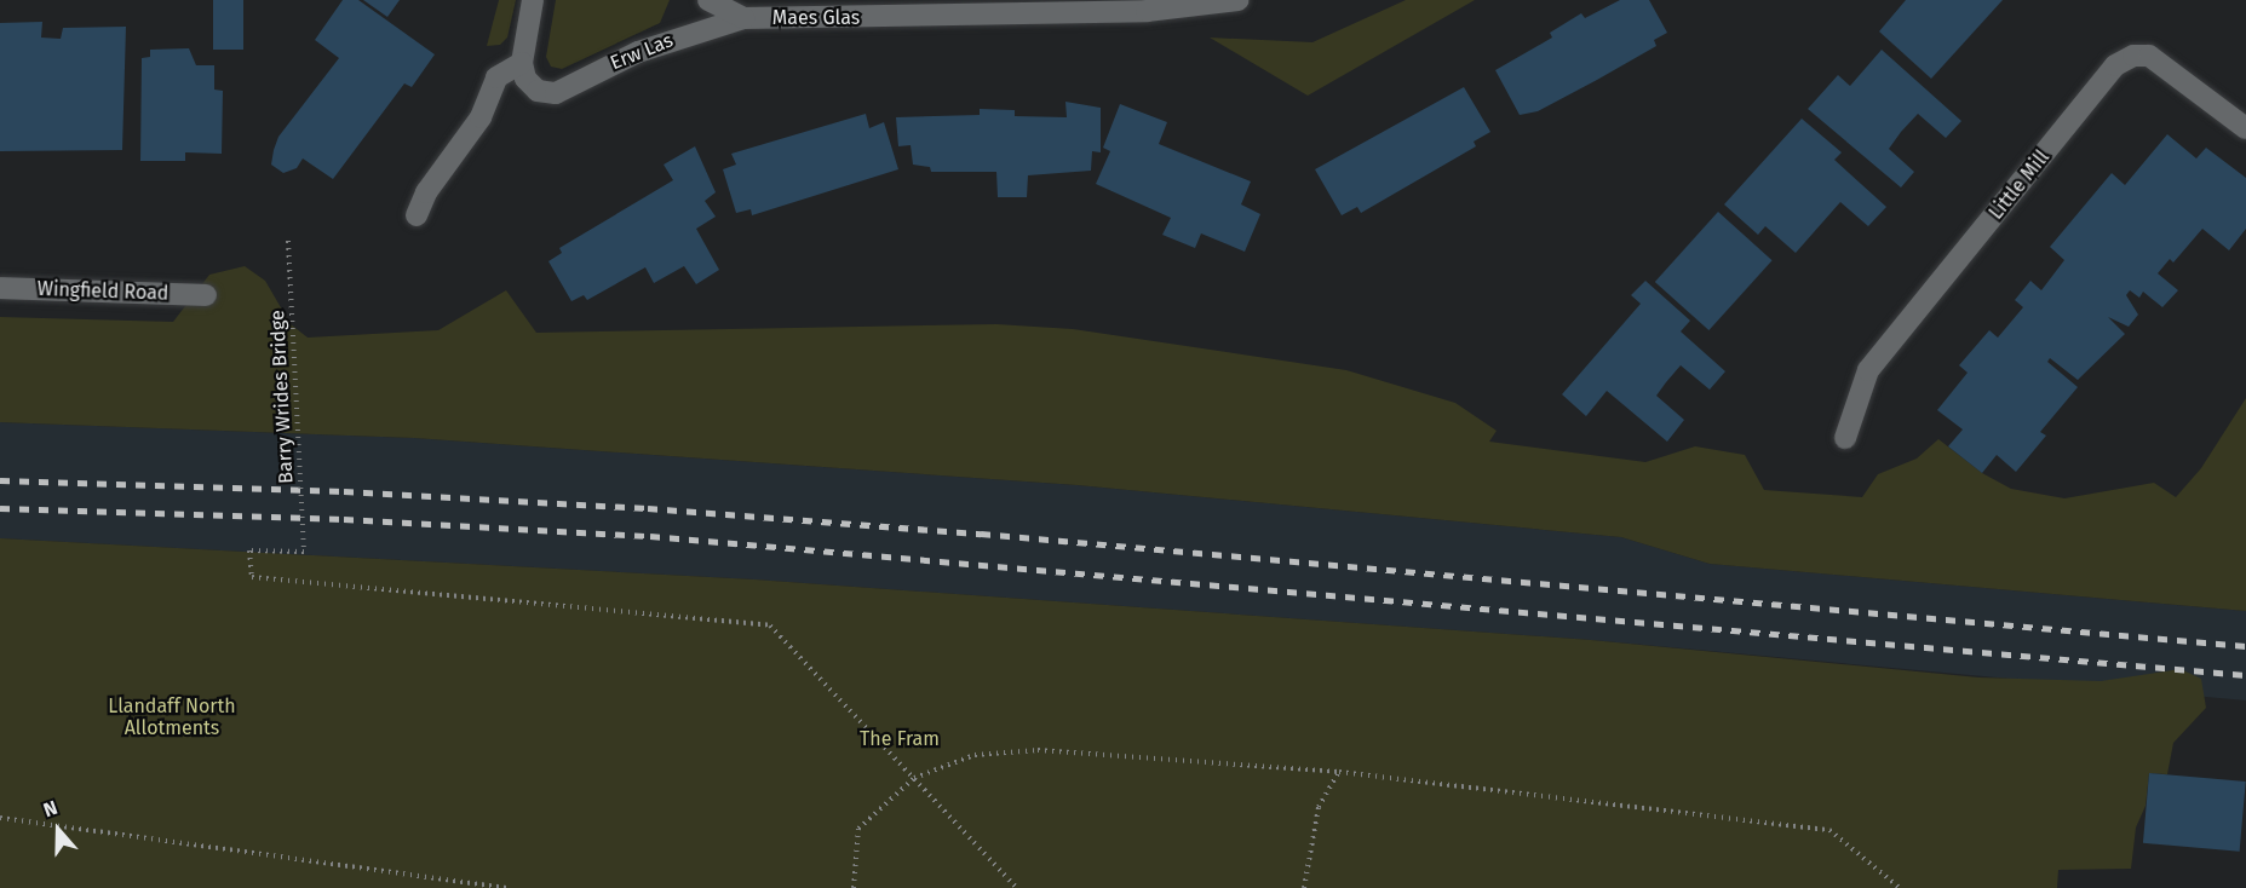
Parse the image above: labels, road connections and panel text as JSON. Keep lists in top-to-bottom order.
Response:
{
  "streets": {
    "street": [
      "Maes Glas",
      "Erw Las",
      "Little Mill",
      "Wingfield Road"
    ],
    "path": ["Barry Wrides Bridge"]
  },
  "crossings": [
    ["Maes Glas", "Erw Las"]
  ],
  "parks": ["Llandaff North Allotments", "The Fram"],
  "north": "top"
}
